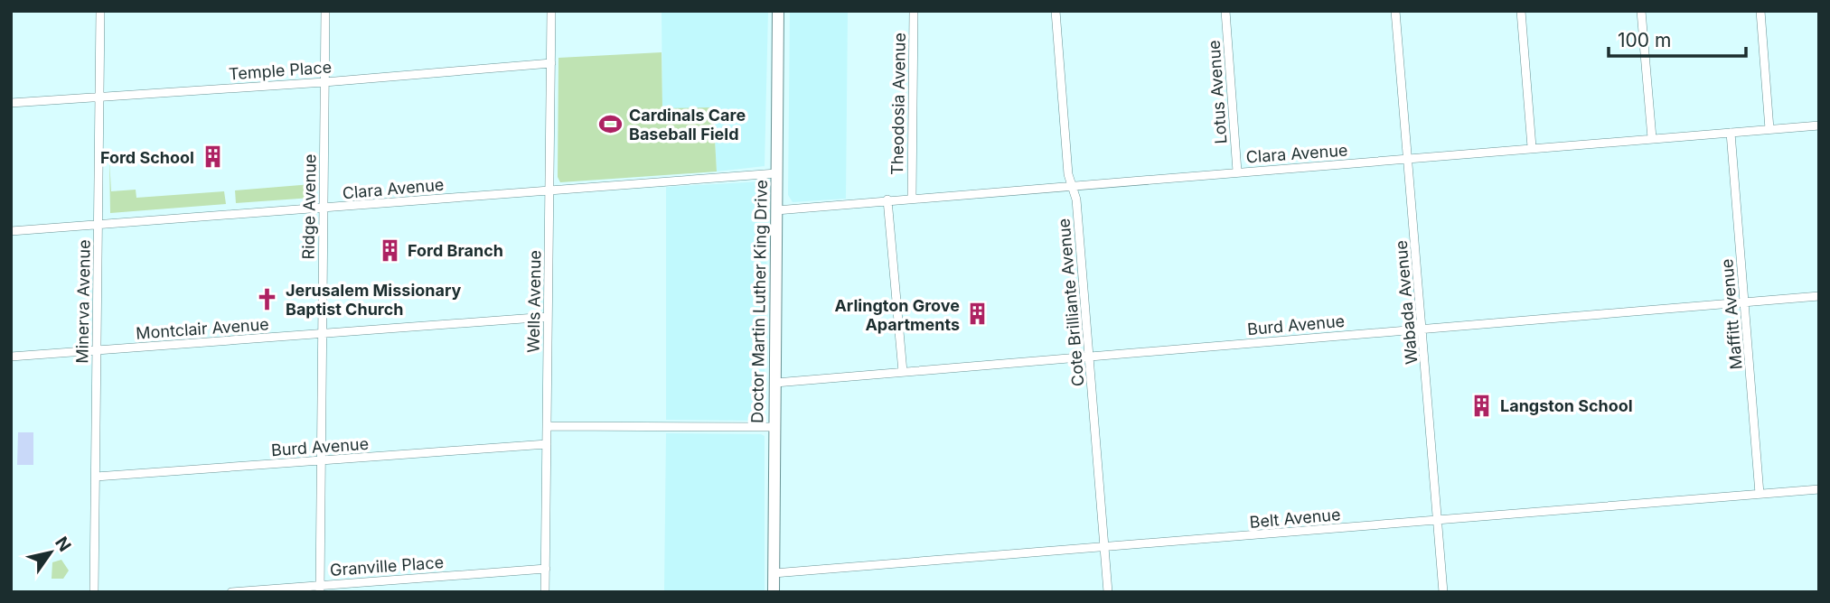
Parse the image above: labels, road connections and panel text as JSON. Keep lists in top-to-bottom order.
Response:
{
  "streets": {
    "main road": ["Doctor Martin Luther King Drive"],
    "street": [
      "Temple Place",
      "Lotus Avenue",
      "Theodosia Avenue",
      "Clara Avenue",
      "Ridge Avenue",
      "Minerva Avenue",
      "Wells Avenue",
      "Cote Brilliante Avenue",
      "Wabada Avenue",
      "Maffitt Avenue",
      "Burd Avenue",
      "Montclair Avenue",
      "Belt Avenue",
      "Granville Place"
    ]
  },
  "crossings": [
    ["Temple Place", "Ridge Avenue"],
    ["Temple Place", "Minerva Avenue"],
    ["Temple Place", "Wells Avenue"],
    ["Lotus Avenue", "Clara Avenue"],
    ["Theodosia Avenue", "Clara Avenue"],
    ["Clara Avenue", "Ridge Avenue"],
    ["Clara Avenue", "Minerva Avenue"],
    ["Clara Avenue", "Wells Avenue"],
    ["Clara Avenue", "Doctor Martin Luther King Drive"],
    ["Clara Avenue", "Cote Brilliante Avenue"],
    ["Clara Avenue", "Wabada Avenue"],
    ["Clara Avenue", "Maffitt Avenue"],
    ["Ridge Avenue", "Burd Avenue"],
    ["Ridge Avenue", "Montclair Avenue"],
    ["Ridge Avenue", "Granville Place"],
    ["Minerva Avenue", "Burd Avenue"],
    ["Minerva Avenue", "Montclair Avenue"],
    ["Wells Avenue", "Burd Avenue"],
    ["Wells Avenue", "Montclair Avenue"],
    ["Wells Avenue", "Granville Place"],
    ["Doctor Martin Luther King Drive", "Burd Avenue"],
    ["Doctor Martin Luther King Drive", "Belt Avenue"],
    ["Cote Brilliante Avenue", "Burd Avenue"],
    ["Cote Brilliante Avenue", "Belt Avenue"],
    ["Wabada Avenue", "Burd Avenue"],
    ["Wabada Avenue", "Belt Avenue"],
    ["Maffitt Avenue", "Burd Avenue"],
    ["Maffitt Avenue", "Belt Avenue"]
  ],
  "places": {
    "sports": ["Cardinals Care Baseball Field"],
    "building": [
      "Ford School",
      "Ford Branch",
      "Arlington Grove Apartments",
      "Langston School"
    ],
    "church": ["Jerusalem Missionary Baptist Church"]
  },
  "scale_bar": "100 m",
  "north": "top right"
}
